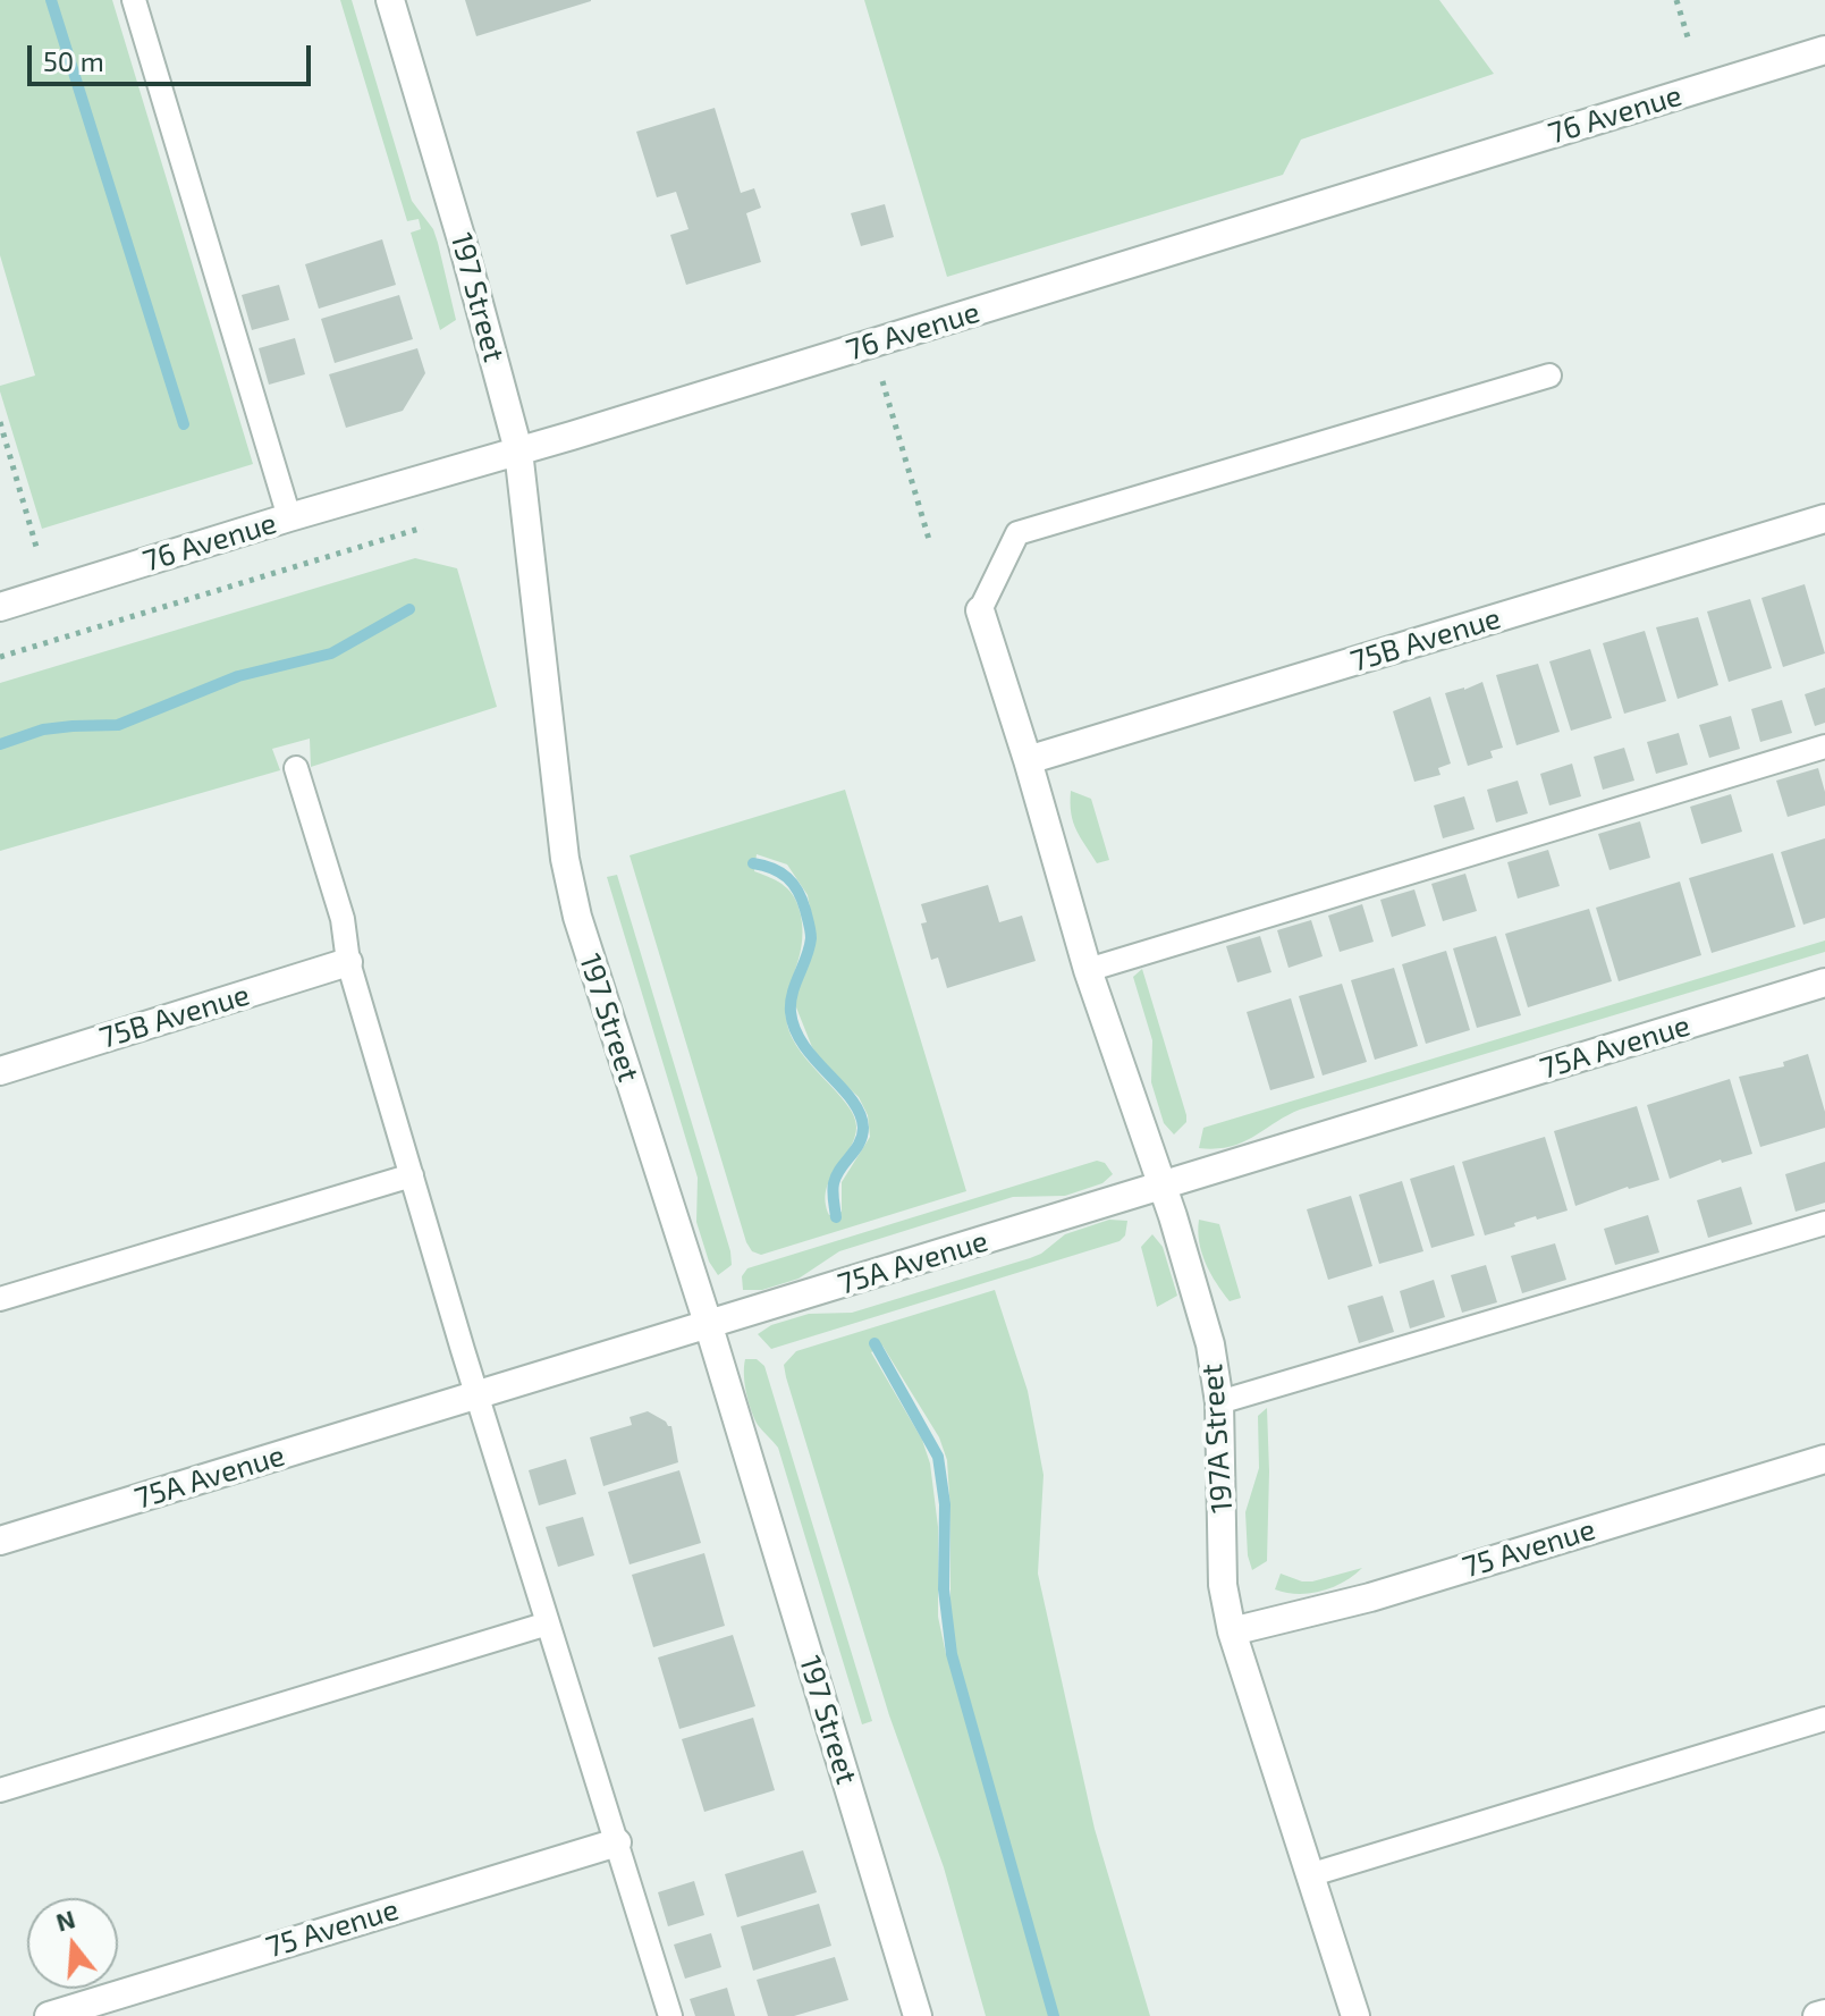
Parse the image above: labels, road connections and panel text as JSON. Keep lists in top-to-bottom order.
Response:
{
  "streets": {
    "street": [
      "76 Avenue",
      "197 Street",
      "75B Avenue",
      "75A Avenue",
      "197A Street",
      "75 Avenue"
    ]
  },
  "crossings": [
    ["76 Avenue", "197 Street"],
    ["197 Street", "75A Avenue"],
    ["75B Avenue", "197A Street"],
    ["75A Avenue", "197A Street"],
    ["197A Street", "75 Avenue"]
  ],
  "scale_bar": "50 m",
  "north": "top"
}
